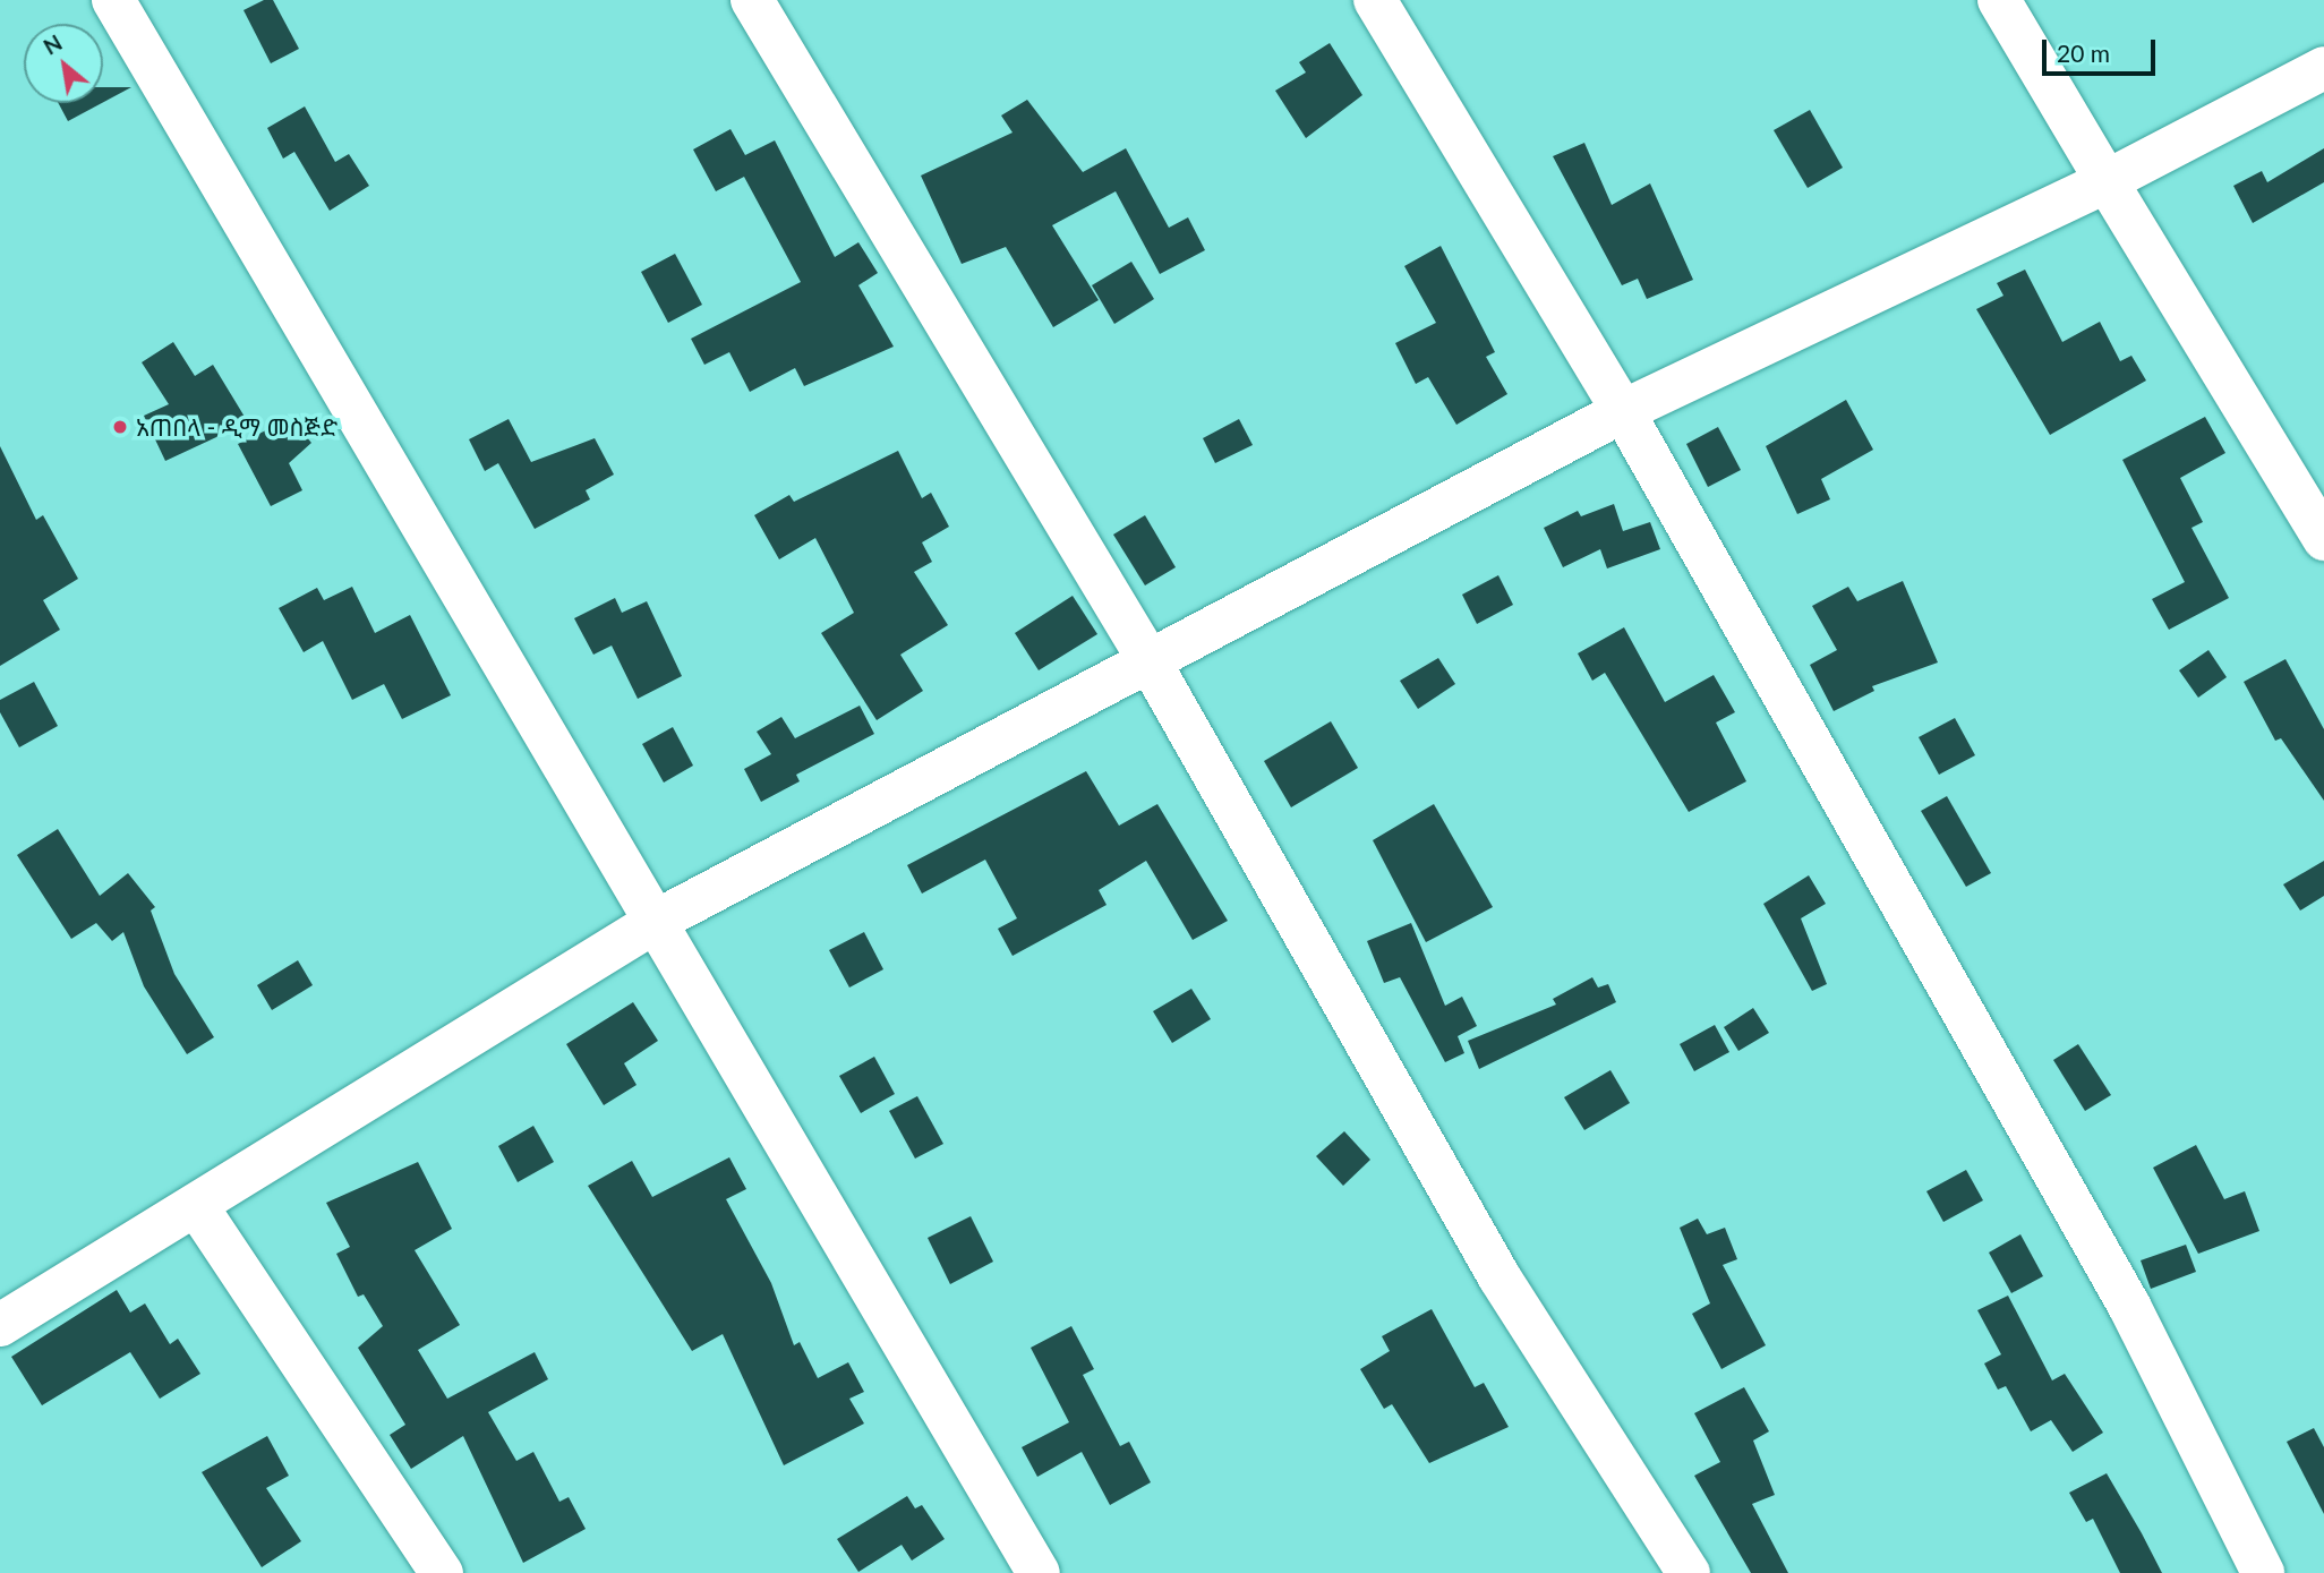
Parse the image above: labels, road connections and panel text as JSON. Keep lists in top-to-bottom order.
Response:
{
  "places": ["አጠበላ - ዲማ መስጅድ"],
  "scale_bar": "20 m",
  "north": "top left"
}
